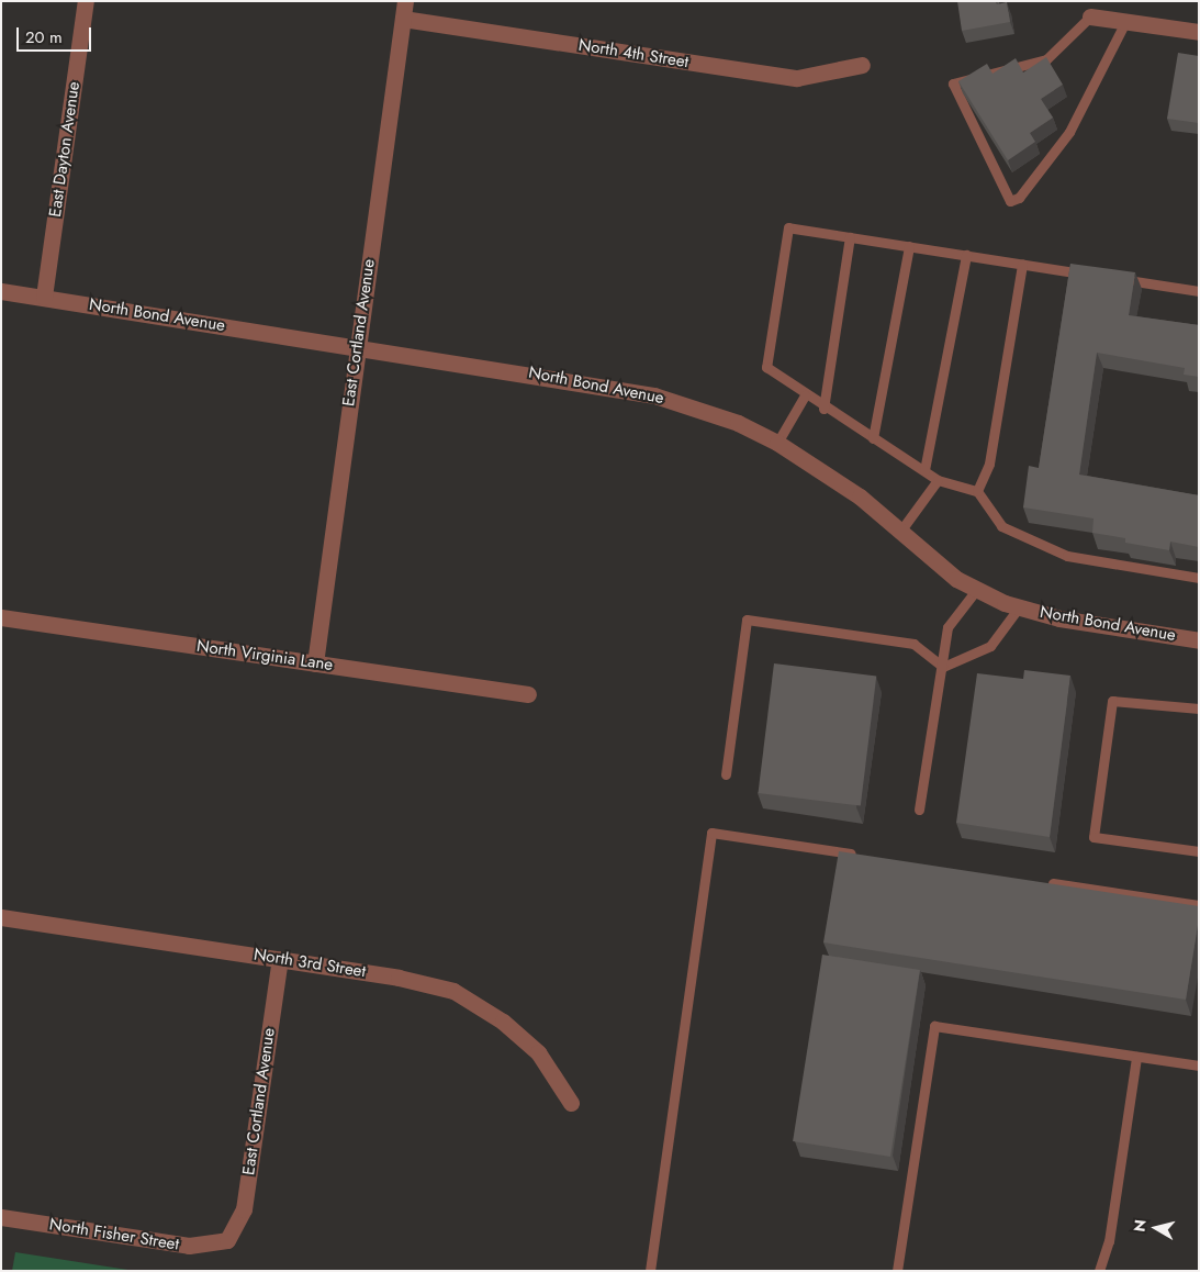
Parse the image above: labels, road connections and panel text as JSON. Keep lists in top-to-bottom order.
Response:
{
  "streets": {
    "street": [
      "North 4th Street",
      "East Dayton Avenue",
      "North Bond Avenue",
      "East Cortland Avenue",
      "North Virginia Lane",
      "North 3rd Street",
      "North Fisher Street"
    ]
  },
  "crossings": [
    ["North 4th Street", "East Cortland Avenue"],
    ["East Dayton Avenue", "North Bond Avenue"],
    ["North Bond Avenue", "East Cortland Avenue"],
    ["East Cortland Avenue", "North Virginia Lane"],
    ["East Cortland Avenue", "North 3rd Street"],
    ["East Cortland Avenue", "North Fisher Street"]
  ],
  "scale_bar": "20 m",
  "north": "left"
}
